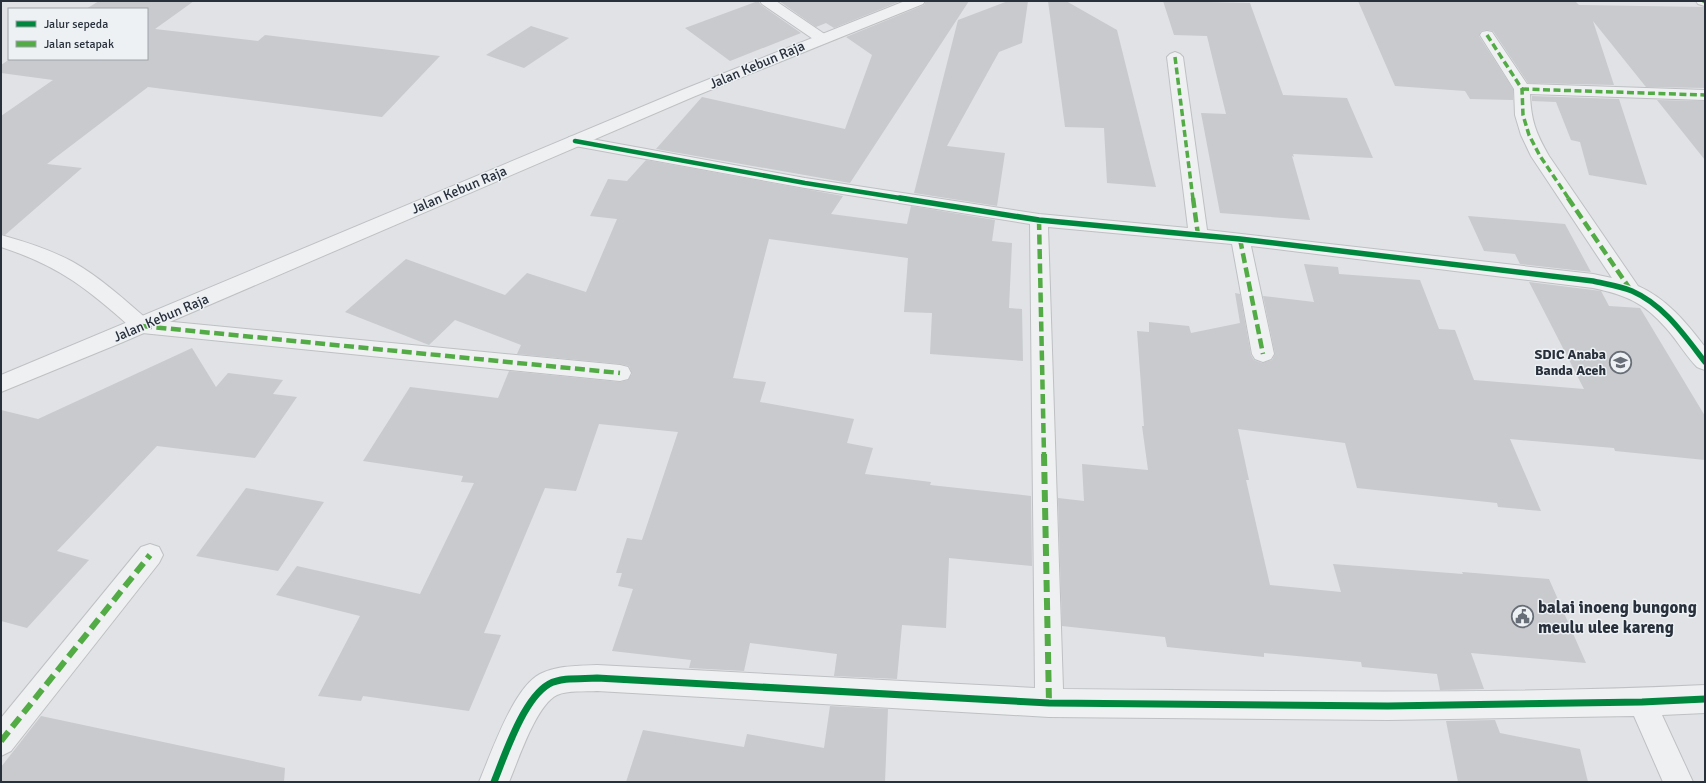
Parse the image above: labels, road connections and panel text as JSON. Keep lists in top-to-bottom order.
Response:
{
  "streets": {
    "street": ["Jalan Kebun Raja"]
  },
  "places": {
    "school or university": ["SDIC Anaba Banda Aceh"],
    "public building": ["balai inoeng bungong meulu ulee kareng"]
  },
  "legend": ["Jalur sepeda", "Jalan setapak"]
}
